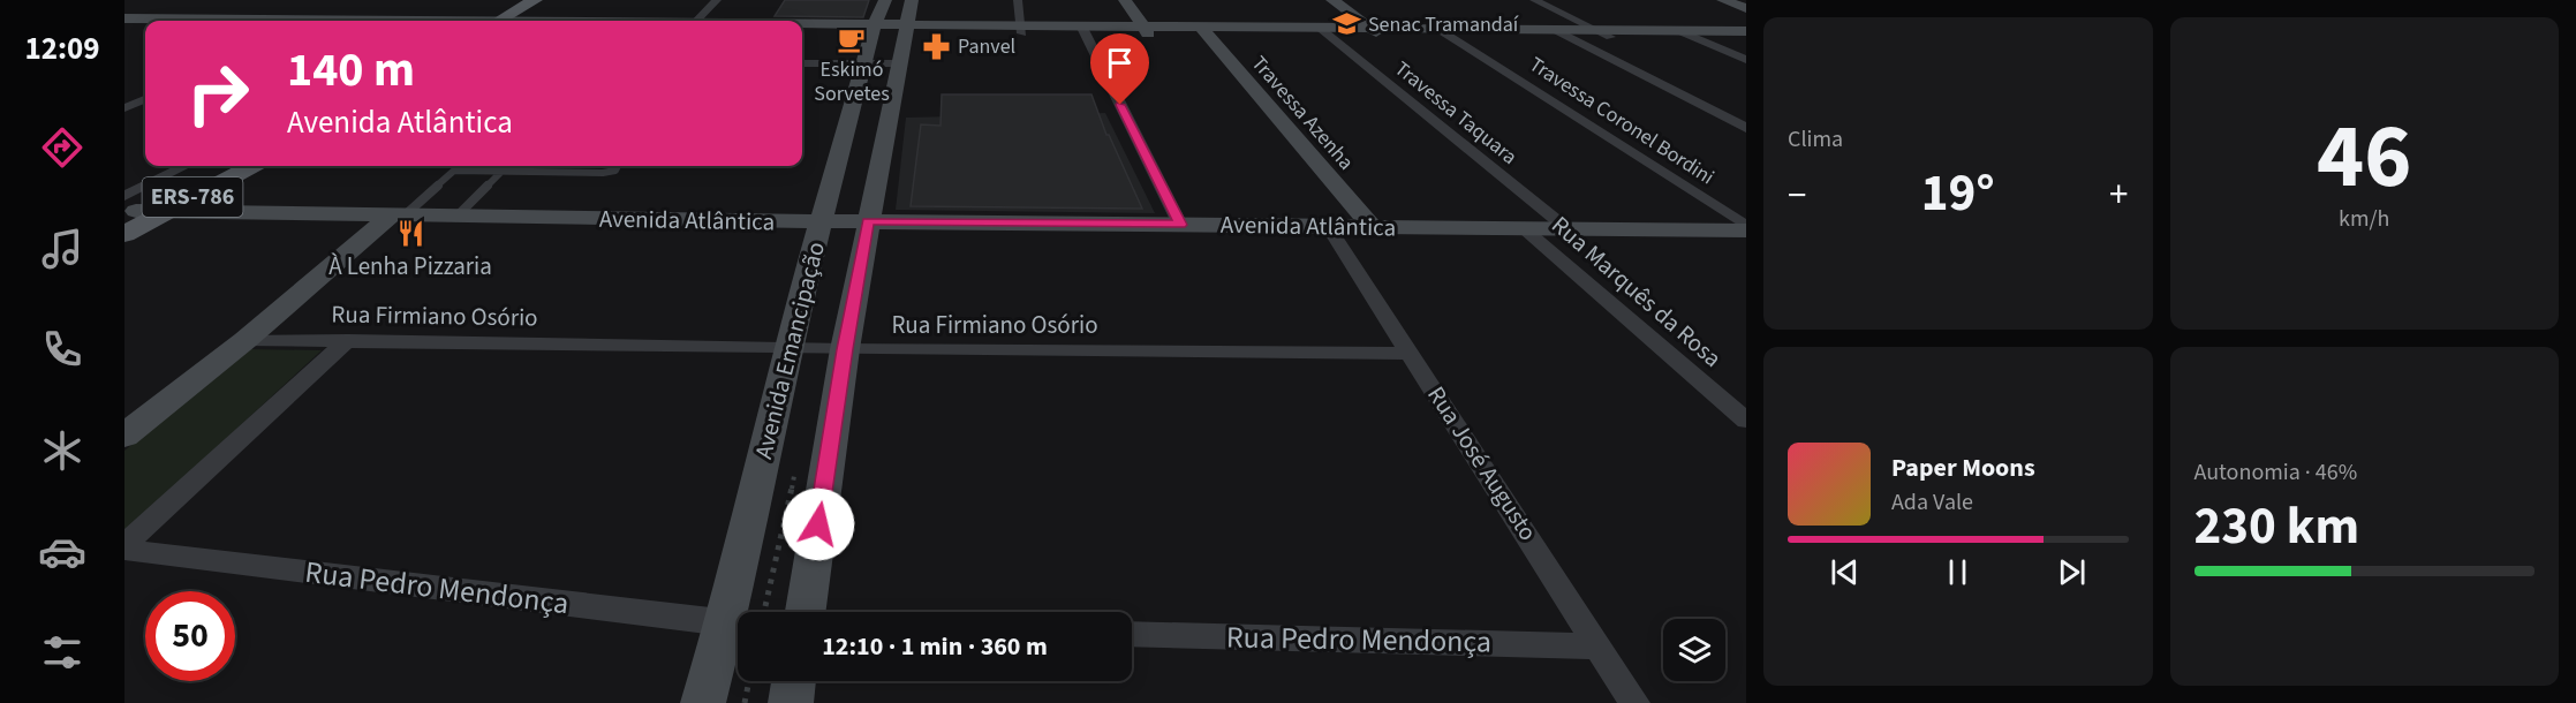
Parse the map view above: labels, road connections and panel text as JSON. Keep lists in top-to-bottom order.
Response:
{
  "streets": {
    "main road": [
      "Travessa Azenha",
      "ERS-786",
      "Avenida Atlântica",
      "Avenida Emancipação"
    ],
    "street": [
      "Travessa Taquara",
      "Travessa Coronel Bordini",
      "Rua Marquês da Rosa",
      "Rua Firmiano Osório",
      "Rua José Augusto",
      "Rua Pedro Mendonça"
    ]
  },
  "crossings": [
    ["Travessa Azenha", "Avenida Atlântica"],
    ["Travessa Taquara", "Avenida Atlântica"],
    ["Travessa Coronel Bordini", "Avenida Atlântica"],
    ["ERS-786", "Avenida Atlântica"],
    ["Avenida Atlântica", "Rua Marquês da Rosa"],
    ["Avenida Atlântica", "Avenida Emancipação"],
    ["Avenida Atlântica", "Rua José Augusto"],
    ["Rua Firmiano Osório", "Avenida Emancipação"],
    ["Rua Firmiano Osório", "Rua José Augusto"],
    ["Rua José Augusto", "Rua Pedro Mendonça"]
  ],
  "places": {
    "school or university": ["Senac Tramandaí"],
    "cafe": ["Eskimó Sorvetes"],
    "pharmacy": ["Panvel"],
    "restaurant": ["À Lenha Pizzaria"]
  },
  "page": {
    "tabs": "12:09",
    "tile": [
      "Clima",
      ["46", "km/h"],
      ["Autonomia · 46%", "230 km"]
    ],
    "turn": ["140 m", "Avenida Atlântica"],
    "heat": ["−", "19°", "+"],
    "song": ["Paper Moons", "Ada Vale"],
    "limit": "50",
    "trip": "12:10 · 1 min · 360 m"
  }
}
